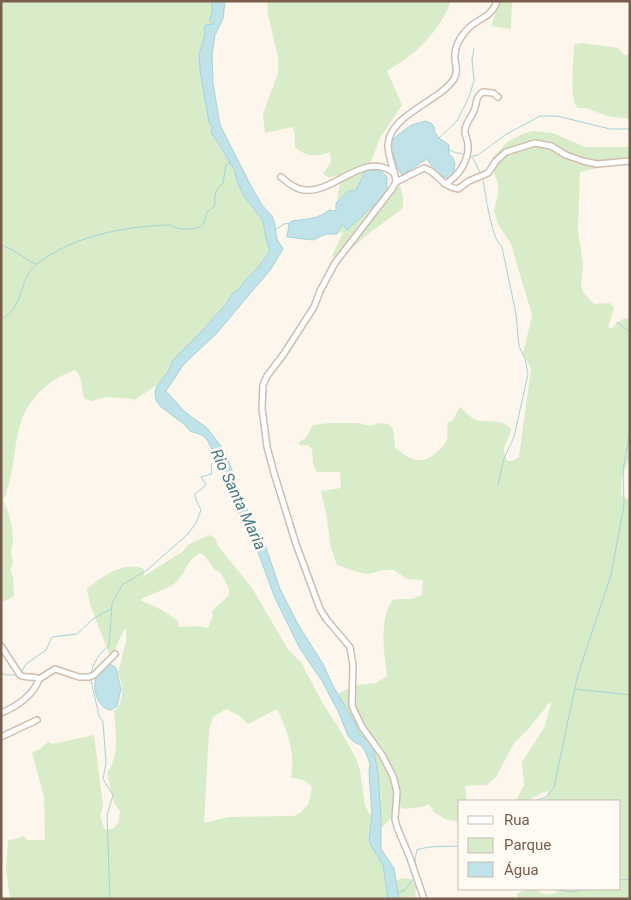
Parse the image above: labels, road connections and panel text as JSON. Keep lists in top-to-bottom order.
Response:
{
  "water": ["Rio Santa Maria"],
  "legend": ["Rua", "Parque", "Água"]
}
